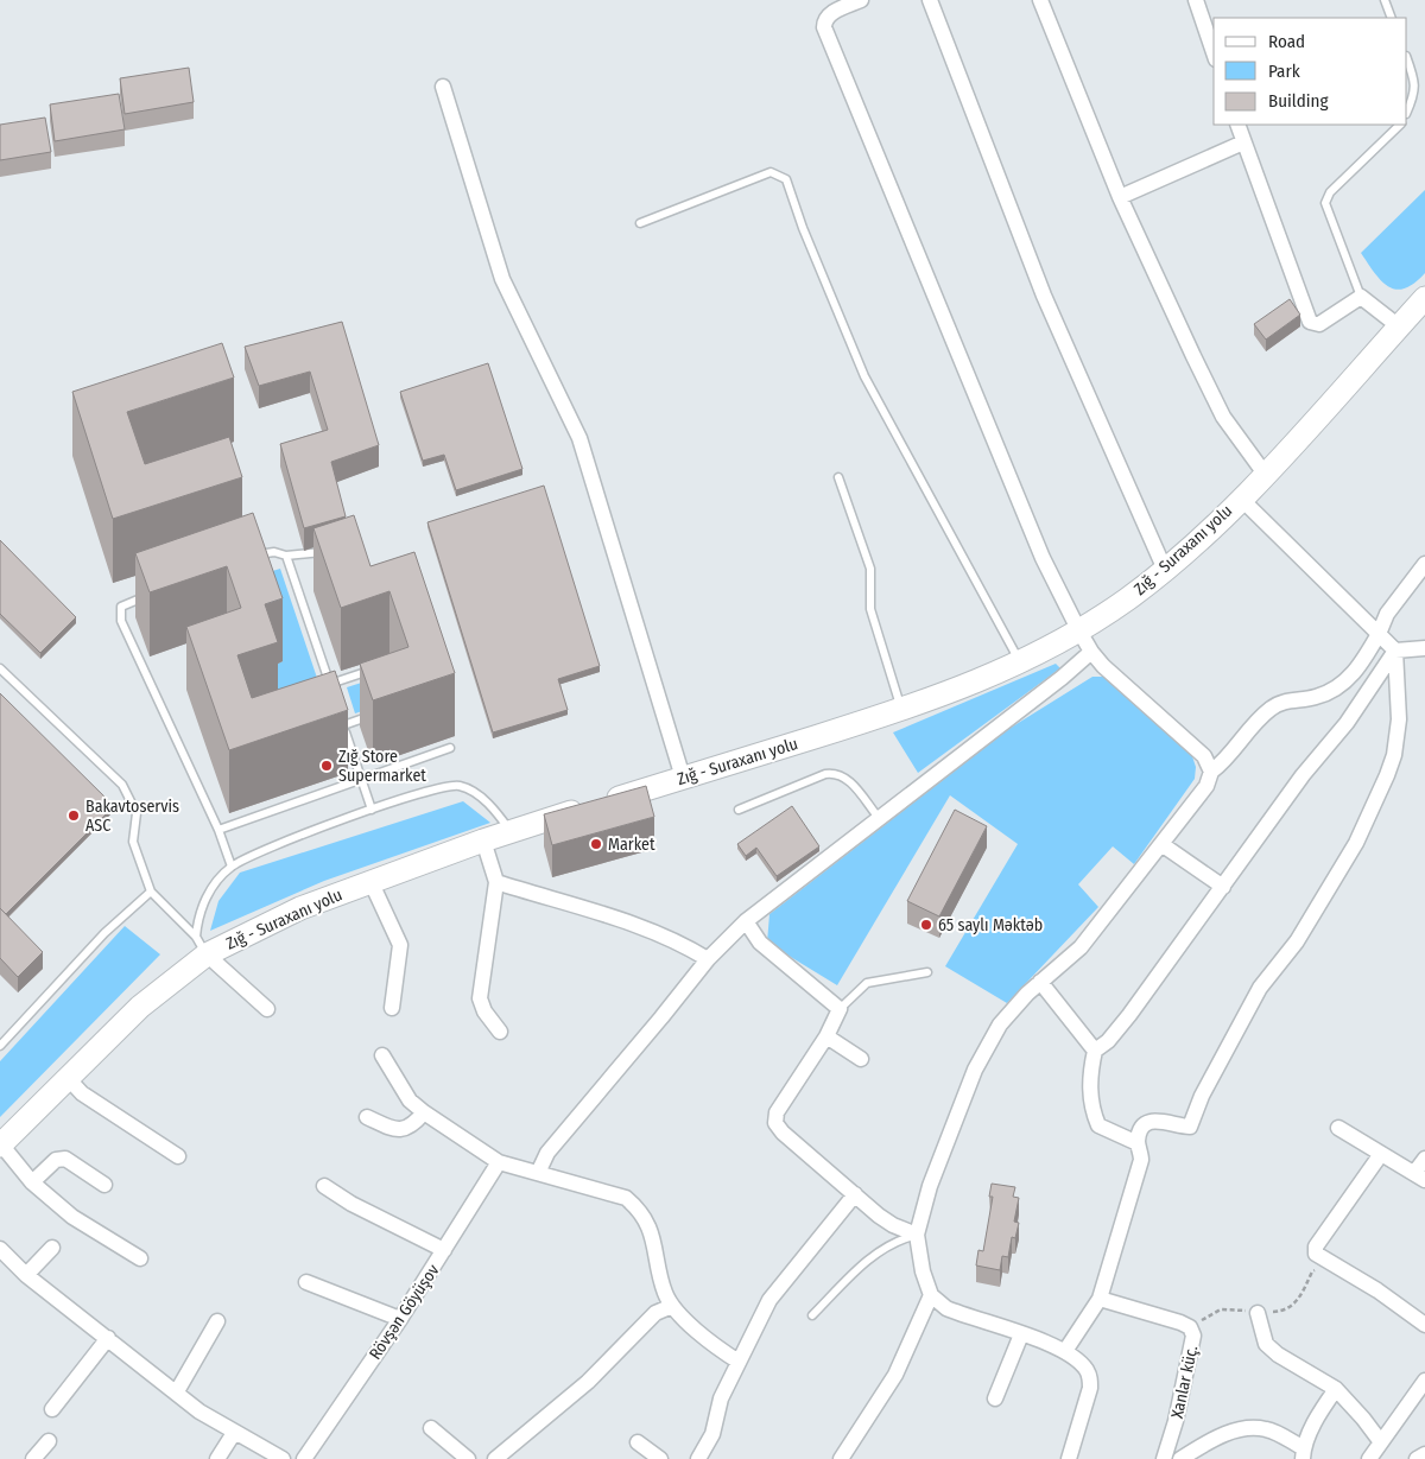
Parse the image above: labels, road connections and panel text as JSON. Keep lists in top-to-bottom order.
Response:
{
  "streets": {
    "main road": ["Zığ - Suraxanı yolu"],
    "street": ["Rövşən Göyüşov", "Xanlar küç."]
  },
  "places": [
    "Zığ Store Supermarket",
    "Bakavtoservis ASC",
    "Market",
    "65 saylı Məktəb"
  ],
  "legend": ["Road", "Park", "Building"]
}
